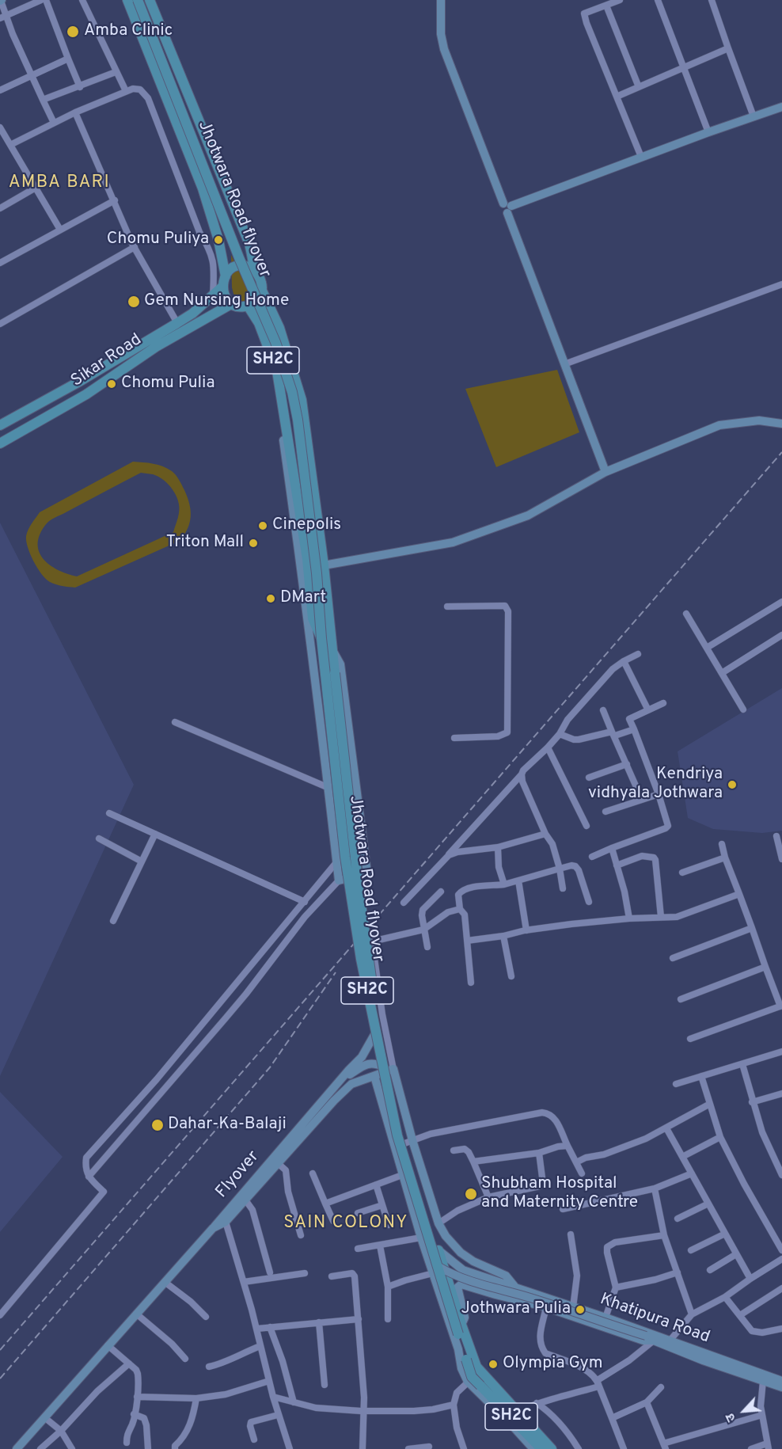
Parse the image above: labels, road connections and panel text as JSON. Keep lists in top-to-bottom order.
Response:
{
  "streets": {
    "main road": ["Jhotwara Road flyover", "SH2C", "Sikar Road"],
    "street": ["Flyover", "Khatipura Road"]
  },
  "crossings": [
    ["Jhotwara Road flyover", "SH2C"],
    ["Jhotwara Road flyover", "Sikar Road"],
    ["Jhotwara Road flyover", "Flyover"],
    ["Jhotwara Road flyover", "Khatipura Road"],
    ["SH2C", "Sikar Road"]
  ],
  "districts": ["AMBA BARI", "SAIN COLONY"],
  "places": [
    "Amba Clinic",
    "Chomu Puliya",
    "Gem Nursing Home",
    "Chomu Pulia",
    "Cinepolis",
    "Triton Mall",
    "DMart",
    "Kendriya vidhyala Jothwara",
    "Dahar-Ka-Balaji",
    "Shubham Hospital and Maternity Centre",
    "Jothwara Pulia",
    "Olympia Gym"
  ],
  "north": "bottom left"
}
